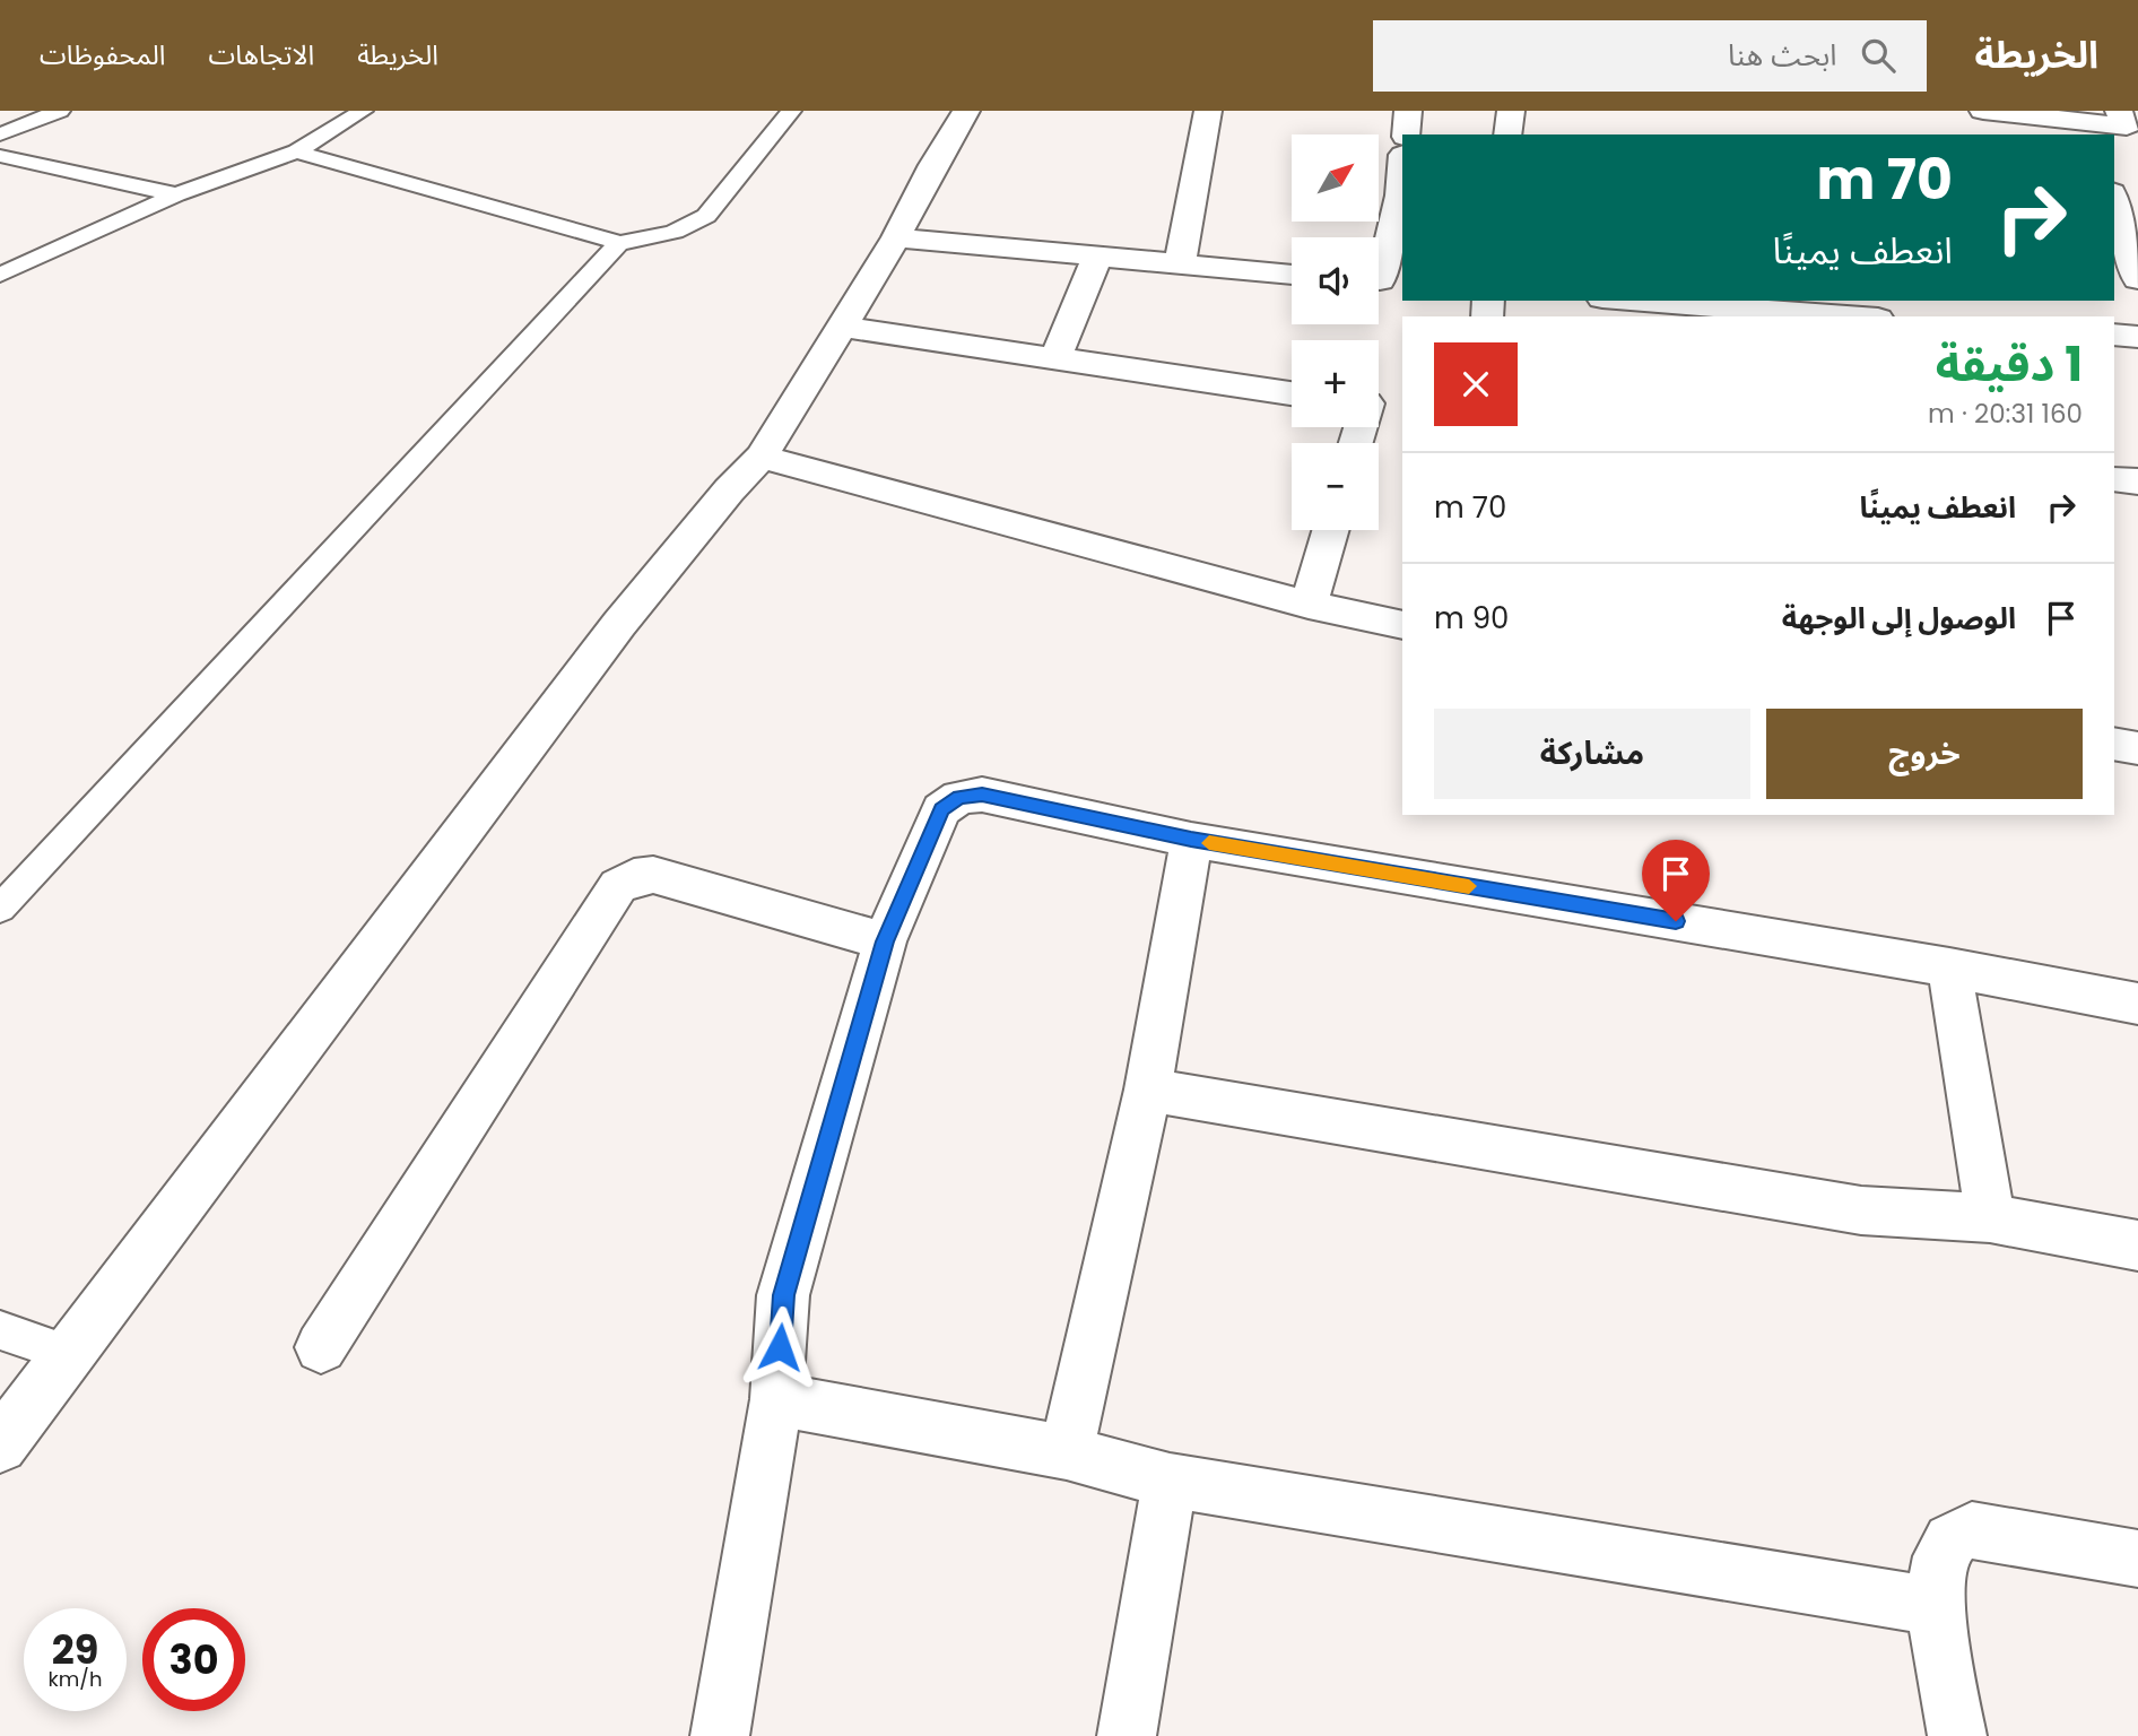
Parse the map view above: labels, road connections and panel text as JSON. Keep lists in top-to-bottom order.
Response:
{
  "north": "top right",
  "page": {
    "header": "الخريطة",
    "search": "ابحث هنا",
    "nav": ["الخريطة", "الاتجاهات", "المحفوظات"],
    "map_buttons": ["+", "−"],
    "turn": ["70 m", "انعطف يمينًا"],
    "heading": ["1 دقيقة", "160 m · 20:31"],
    "list": [
      {
        "name": "انعطف يمينًا",
        "value": "70 m"
      },
      {
        "name": "الوصول إلى الوجهة",
        "value": "90 m"
      }
    ],
    "buttons": ["خروج", "مشاركة"],
    "speed": "29 km/h",
    "limit": "30"
  }
}
